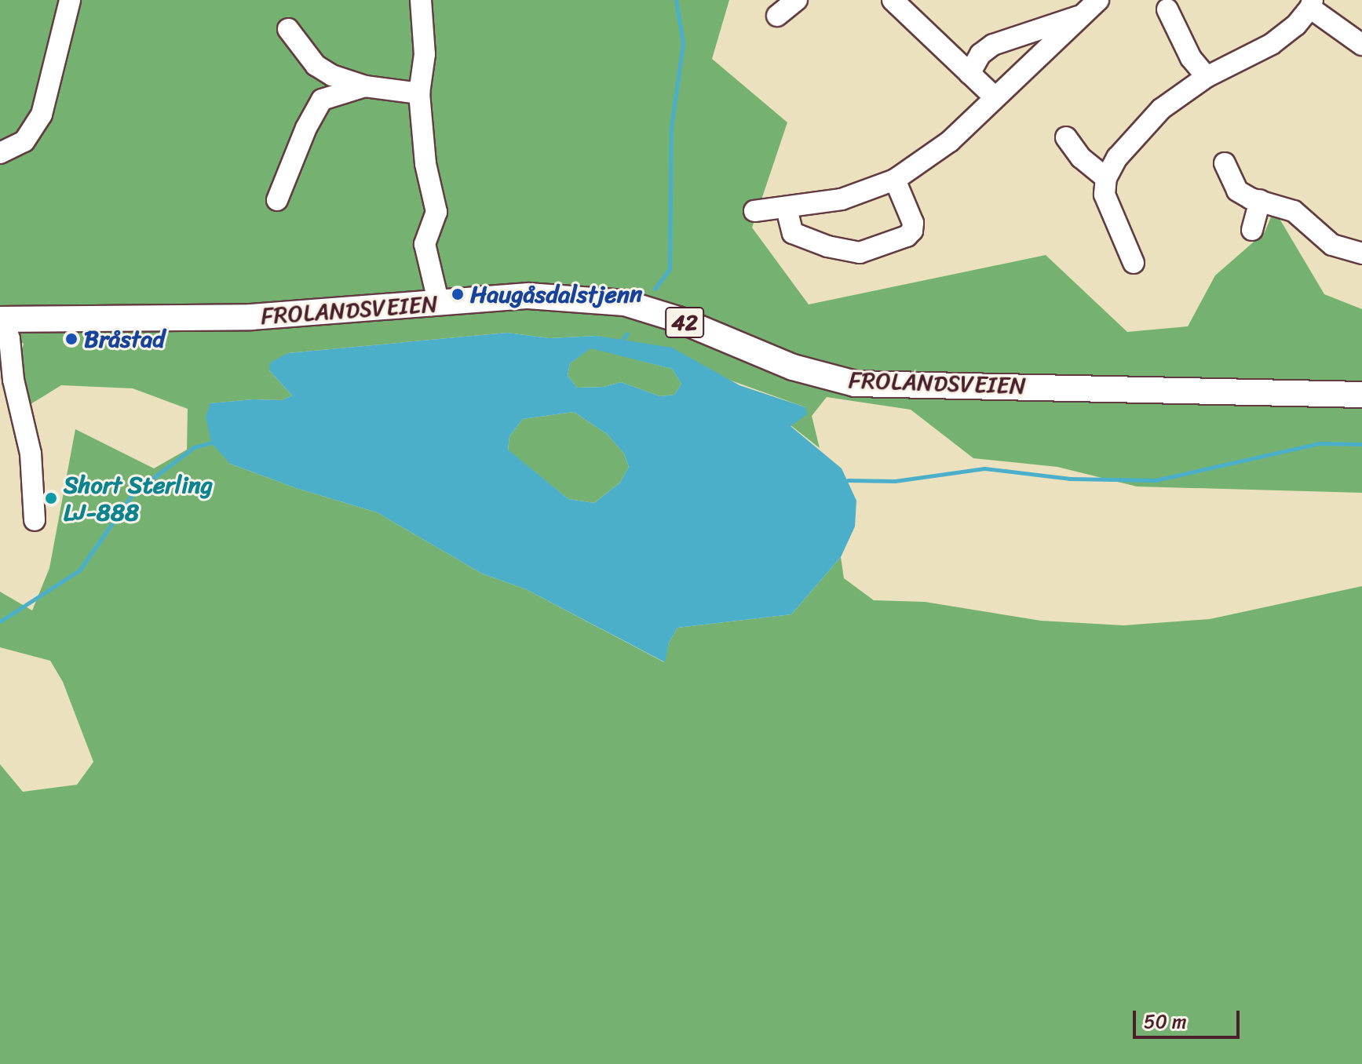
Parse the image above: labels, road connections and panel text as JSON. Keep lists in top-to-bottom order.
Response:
{
  "streets": {
    "main road": ["FROLANDSVEIEN", "42"]
  },
  "places": ["Haugåsdalstjenn", "Bråstad", "Short Sterling LJ-888"],
  "scale_bar": "50 m"
}
